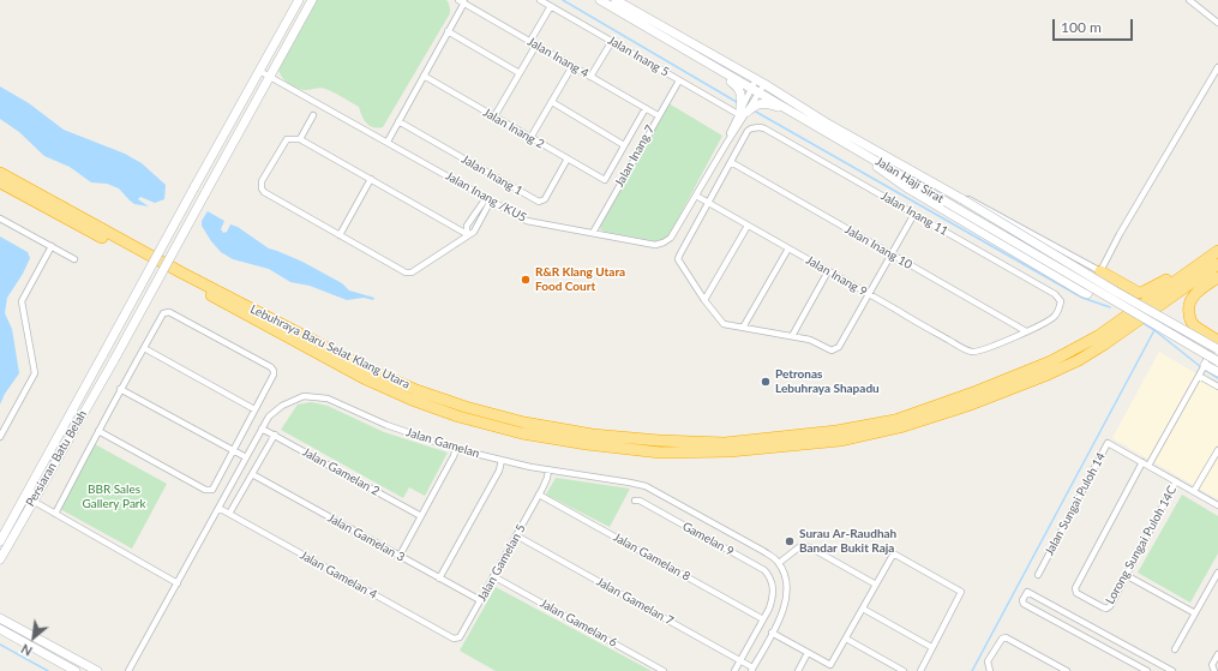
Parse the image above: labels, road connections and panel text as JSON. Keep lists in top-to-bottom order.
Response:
{
  "streets": {
    "highway": ["Lebuhraya Baru Selat Klang Utara"],
    "main road": ["Jalan Haji Sirat", "Persiaran Batu Belah"],
    "street": [
      "Jalan Inang 5",
      "Jalan Inang 4",
      "Jalan Inang 2",
      "Jalan Inang 7",
      "Jalan Inang 1",
      "Jalan Inang /KU5",
      "Jalan Inang 11",
      "Jalan Inang 10",
      "Jalan Inang 9",
      "Jalan Gamelan",
      "Jalan Gamelan 2",
      "Jalan Sungai Puloh 14",
      "Jalan Gamelan 3",
      "Gamelan 9",
      "Lorong Sungai Puloh 14C",
      "Jalan Gamelan 8",
      "Jalan Gamelan 5",
      "Jalan Gamelan 4",
      "Jalan Gamelan 7",
      "Jalan Gamelan 6"
    ]
  },
  "crossings": [
    ["Jalan Inang 5", "Jalan Inang 7"],
    ["Jalan Inang 5", "Jalan Inang /KU5"],
    ["Jalan Inang 4", "Jalan Inang 7"],
    ["Jalan Inang 2", "Jalan Inang 1"],
    ["Jalan Inang 7", "Jalan Inang /KU5"],
    ["Jalan Haji Sirat", "Jalan Inang /KU5"],
    ["Jalan Inang /KU5", "Jalan Inang 9"],
    ["Jalan Inang /KU5", "Persiaran Batu Belah"],
    ["Jalan Inang 11", "Jalan Inang 10"],
    ["Jalan Inang 11", "Jalan Inang 9"],
    ["Jalan Gamelan", "Jalan Gamelan 2"],
    ["Jalan Gamelan", "Jalan Gamelan 5"],
    ["Jalan Gamelan", "Jalan Gamelan 4"],
    ["Jalan Sungai Puloh 14", "Lorong Sungai Puloh 14C"],
    ["Jalan Gamelan 3", "Jalan Gamelan 5"],
    ["Gamelan 9", "Jalan Gamelan 8"],
    ["Jalan Gamelan 8", "Jalan Gamelan 5"],
    ["Jalan Gamelan 5", "Jalan Gamelan 4"],
    ["Jalan Gamelan 5", "Jalan Gamelan 7"],
    ["Jalan Gamelan 5", "Jalan Gamelan 6"]
  ],
  "parks": ["BBR Sales Gallery Park"],
  "places": ["R&R Klang Utara Food Court", "Petronas Lebuhraya Shapadu", "Surau Ar-Raudhah Bandar Bukit Raja"],
  "scale_bar": "100 m",
  "north": "bottom left"
}
